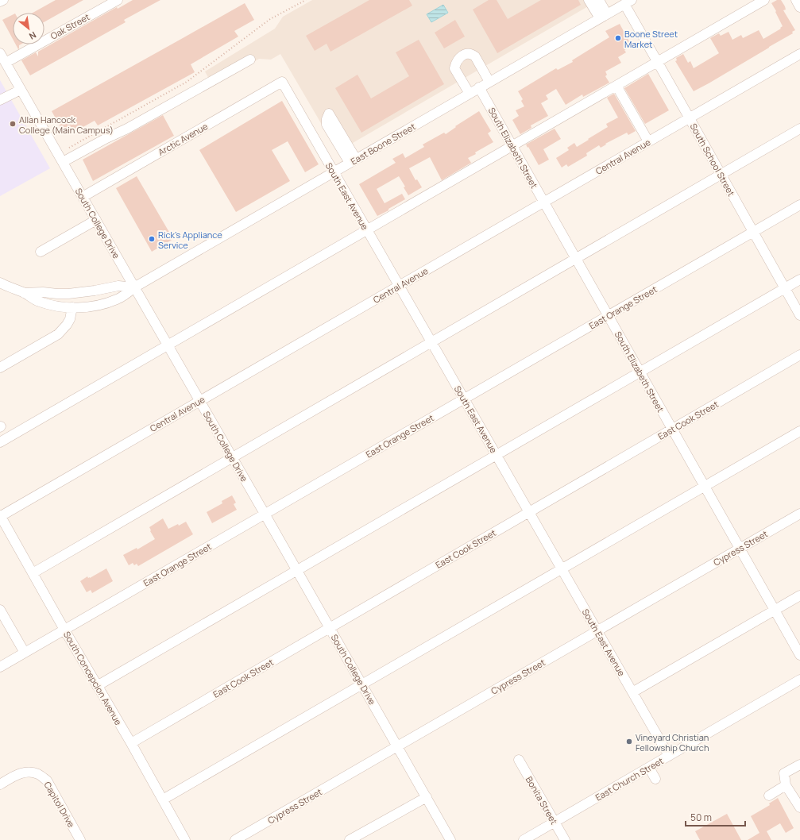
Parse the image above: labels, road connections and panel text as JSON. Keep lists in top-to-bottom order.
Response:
{
  "streets": {
    "street": [
      "Oak Street",
      "Arctic Avenue",
      "East Boone Street",
      "South Elizabeth Street",
      "Central Avenue",
      "South School Street",
      "South East Avenue",
      "South College Drive",
      "East Orange Street",
      "East Cook Street",
      "Cypress Street",
      "South Concepcion Avenue",
      "East Church Street",
      "Bonita Street",
      "Capitol Drive"
    ]
  },
  "crossings": [
    ["Oak Street", "South College Drive"],
    ["Arctic Avenue", "South East Avenue"],
    ["Arctic Avenue", "South College Drive"],
    ["East Boone Street", "South Elizabeth Street"],
    ["East Boone Street", "South School Street"],
    ["East Boone Street", "South East Avenue"],
    ["East Boone Street", "South College Drive"],
    ["South Elizabeth Street", "Central Avenue"],
    ["South Elizabeth Street", "East Orange Street"],
    ["South Elizabeth Street", "East Cook Street"],
    ["South Elizabeth Street", "Cypress Street"],
    ["Central Avenue", "South School Street"],
    ["Central Avenue", "South East Avenue"],
    ["Central Avenue", "South College Drive"],
    ["Central Avenue", "South Concepcion Avenue"],
    ["South School Street", "East Orange Street"],
    ["South East Avenue", "East Orange Street"],
    ["South East Avenue", "East Cook Street"],
    ["South East Avenue", "Cypress Street"],
    ["South East Avenue", "East Church Street"],
    ["South College Drive", "East Orange Street"],
    ["South College Drive", "East Cook Street"],
    ["South College Drive", "Cypress Street"],
    ["East Orange Street", "South Concepcion Avenue"],
    ["East Cook Street", "South Concepcion Avenue"],
    ["East Church Street", "Bonita Street"]
  ],
  "places": [
    "Boone Street Market",
    "Allan Hancock College (Main Campus)",
    "Rick's Appliance Service",
    "Vineyard Christian Fellowship Church"
  ],
  "scale_bar": "50 m",
  "north": "bottom right"
}
